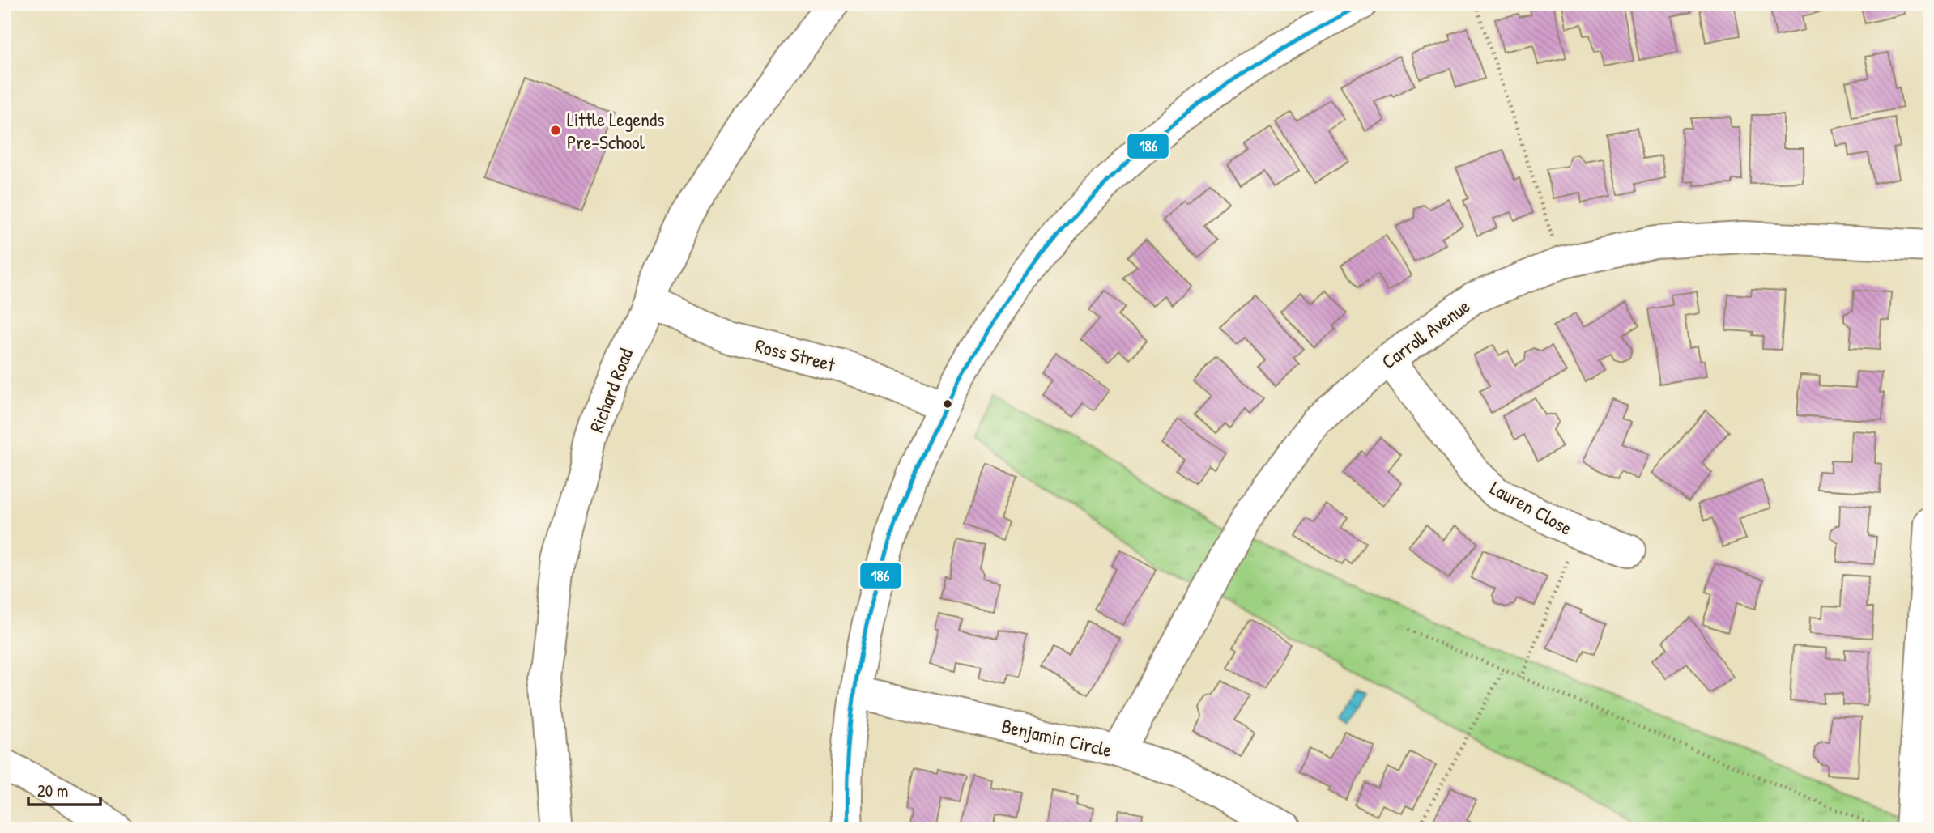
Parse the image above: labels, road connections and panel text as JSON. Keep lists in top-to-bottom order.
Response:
{
  "streets": {
    "street": [
      "Carroll Avenue",
      "Ross Street",
      "Richard Road",
      "Lauren Close",
      "Benjamin Circle"
    ]
  },
  "crossings": [
    ["Carroll Avenue", "Lauren Close"],
    ["Carroll Avenue", "Benjamin Circle"],
    ["Ross Street", "Richard Road"]
  ],
  "places": ["Little Legends Pre-School"],
  "lines": ["transit line 186"],
  "scale_bar": "20 m"
}
